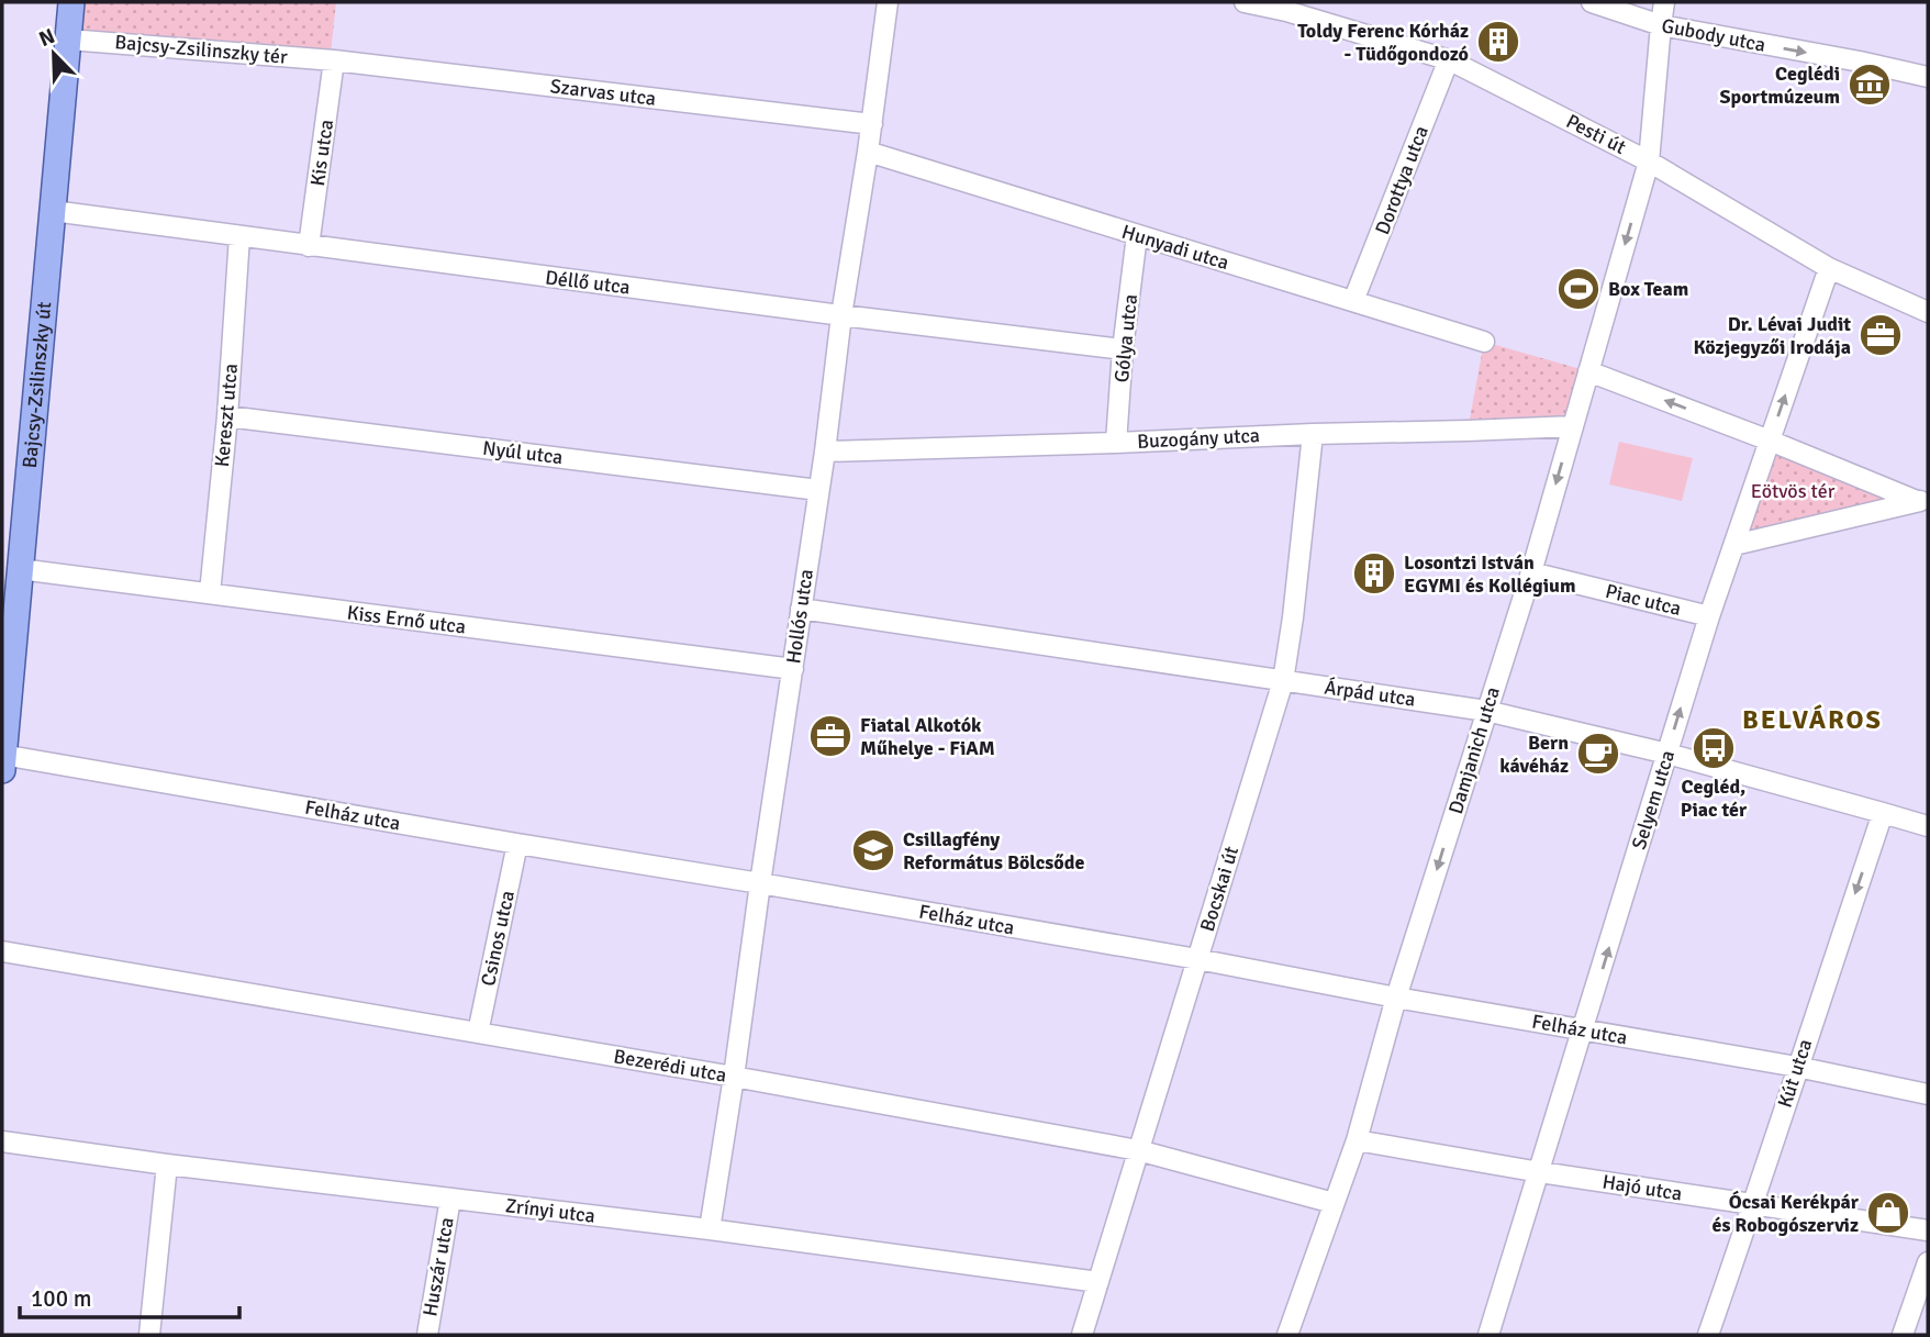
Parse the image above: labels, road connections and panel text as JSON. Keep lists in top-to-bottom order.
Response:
{
  "streets": {
    "main road": ["Bajcsy-Zsilinszky út"],
    "street": [
      "Gubody utca",
      "Bajcsy-Zsilinszky tér",
      "Szarvas utca",
      "Pesti út",
      "Kis utca",
      "Dorottya utca",
      "Hunyadi utca",
      "Déllő utca",
      "Gólya utca",
      "Kereszt utca",
      "Buzogány utca",
      "Nyúl utca",
      "Piac utca",
      "Hollós utca",
      "Kiss Ernő utca",
      "Árpád utca",
      "Damjanich utca",
      "Selyem utca",
      "Felház utca",
      "Bocskai út",
      "Csinos utca",
      "Bezerédi utca",
      "Kút utca",
      "Hajó utca",
      "Zrínyi utca",
      "Huszár utca"
    ]
  },
  "crossings": [
    ["Gubody utca", "Damjanich utca"],
    ["Bajcsy-Zsilinszky tér", "Szarvas utca"],
    ["Bajcsy-Zsilinszky tér", "Kis utca"],
    ["Bajcsy-Zsilinszky tér", "Bajcsy-Zsilinszky út"],
    ["Szarvas utca", "Kis utca"],
    ["Szarvas utca", "Hollós utca"],
    ["Pesti út", "Dorottya utca"],
    ["Pesti út", "Damjanich utca"],
    ["Pesti út", "Selyem utca"],
    ["Kis utca", "Déllő utca"],
    ["Dorottya utca", "Hunyadi utca"],
    ["Hunyadi utca", "Gólya utca"],
    ["Hunyadi utca", "Hollós utca"],
    ["Déllő utca", "Gólya utca"],
    ["Déllő utca", "Bajcsy-Zsilinszky út"],
    ["Déllő utca", "Kereszt utca"],
    ["Déllő utca", "Hollós utca"],
    ["Gólya utca", "Buzogány utca"],
    ["Bajcsy-Zsilinszky út", "Kiss Ernő utca"],
    ["Bajcsy-Zsilinszky út", "Felház utca"],
    ["Kereszt utca", "Nyúl utca"],
    ["Kereszt utca", "Kiss Ernő utca"],
    ["Buzogány utca", "Hollós utca"],
    ["Buzogány utca", "Damjanich utca"],
    ["Buzogány utca", "Bocskai út"],
    ["Nyúl utca", "Hollós utca"],
    ["Piac utca", "Damjanich utca"],
    ["Piac utca", "Selyem utca"],
    ["Hollós utca", "Kiss Ernő utca"],
    ["Hollós utca", "Árpád utca"],
    ["Hollós utca", "Felház utca"],
    ["Hollós utca", "Bezerédi utca"],
    ["Hollós utca", "Zrínyi utca"],
    ["Árpád utca", "Damjanich utca"],
    ["Árpád utca", "Selyem utca"],
    ["Árpád utca", "Bocskai út"],
    ["Árpád utca", "Kút utca"],
    ["Damjanich utca", "Felház utca"],
    ["Damjanich utca", "Bezerédi utca"],
    ["Damjanich utca", "Hajó utca"],
    ["Selyem utca", "Felház utca"],
    ["Selyem utca", "Hajó utca"],
    ["Felház utca", "Bocskai út"],
    ["Felház utca", "Csinos utca"],
    ["Felház utca", "Kút utca"],
    ["Bocskai út", "Bezerédi utca"],
    ["Bocskai út", "Zrínyi utca"],
    ["Csinos utca", "Bezerédi utca"],
    ["Kút utca", "Hajó utca"],
    ["Zrínyi utca", "Huszár utca"]
  ],
  "one_way": [
    "Gubody utca",
    "Damjanich utca",
    "Selyem utca",
    "Kút utca"
  ],
  "districts": ["BELVÁROS"],
  "parks": ["Eötvös tér"],
  "places": {
    "building": ["Toldy Ferenc Kórház - Tüdőgondozó", "Losontzi István EGYMI és Kollégium"],
    "museum": ["Ceglédi Sportmúzeum"],
    "sports": ["Box Team"],
    "office": ["Dr. Lévai Judit Közjegyzői Irodája", "Fiatal Alkotók Műhelye - FiAM"],
    "bus stop": ["Cegléd, Piac tér"],
    "cafe": ["Bern kávéház"],
    "school or university": ["Csillagfény Református Bölcsőde"],
    "shop": ["Ócsai Kerékpár és Robogószerviz"]
  },
  "scale_bar": "100 m",
  "north": "top left"
}
